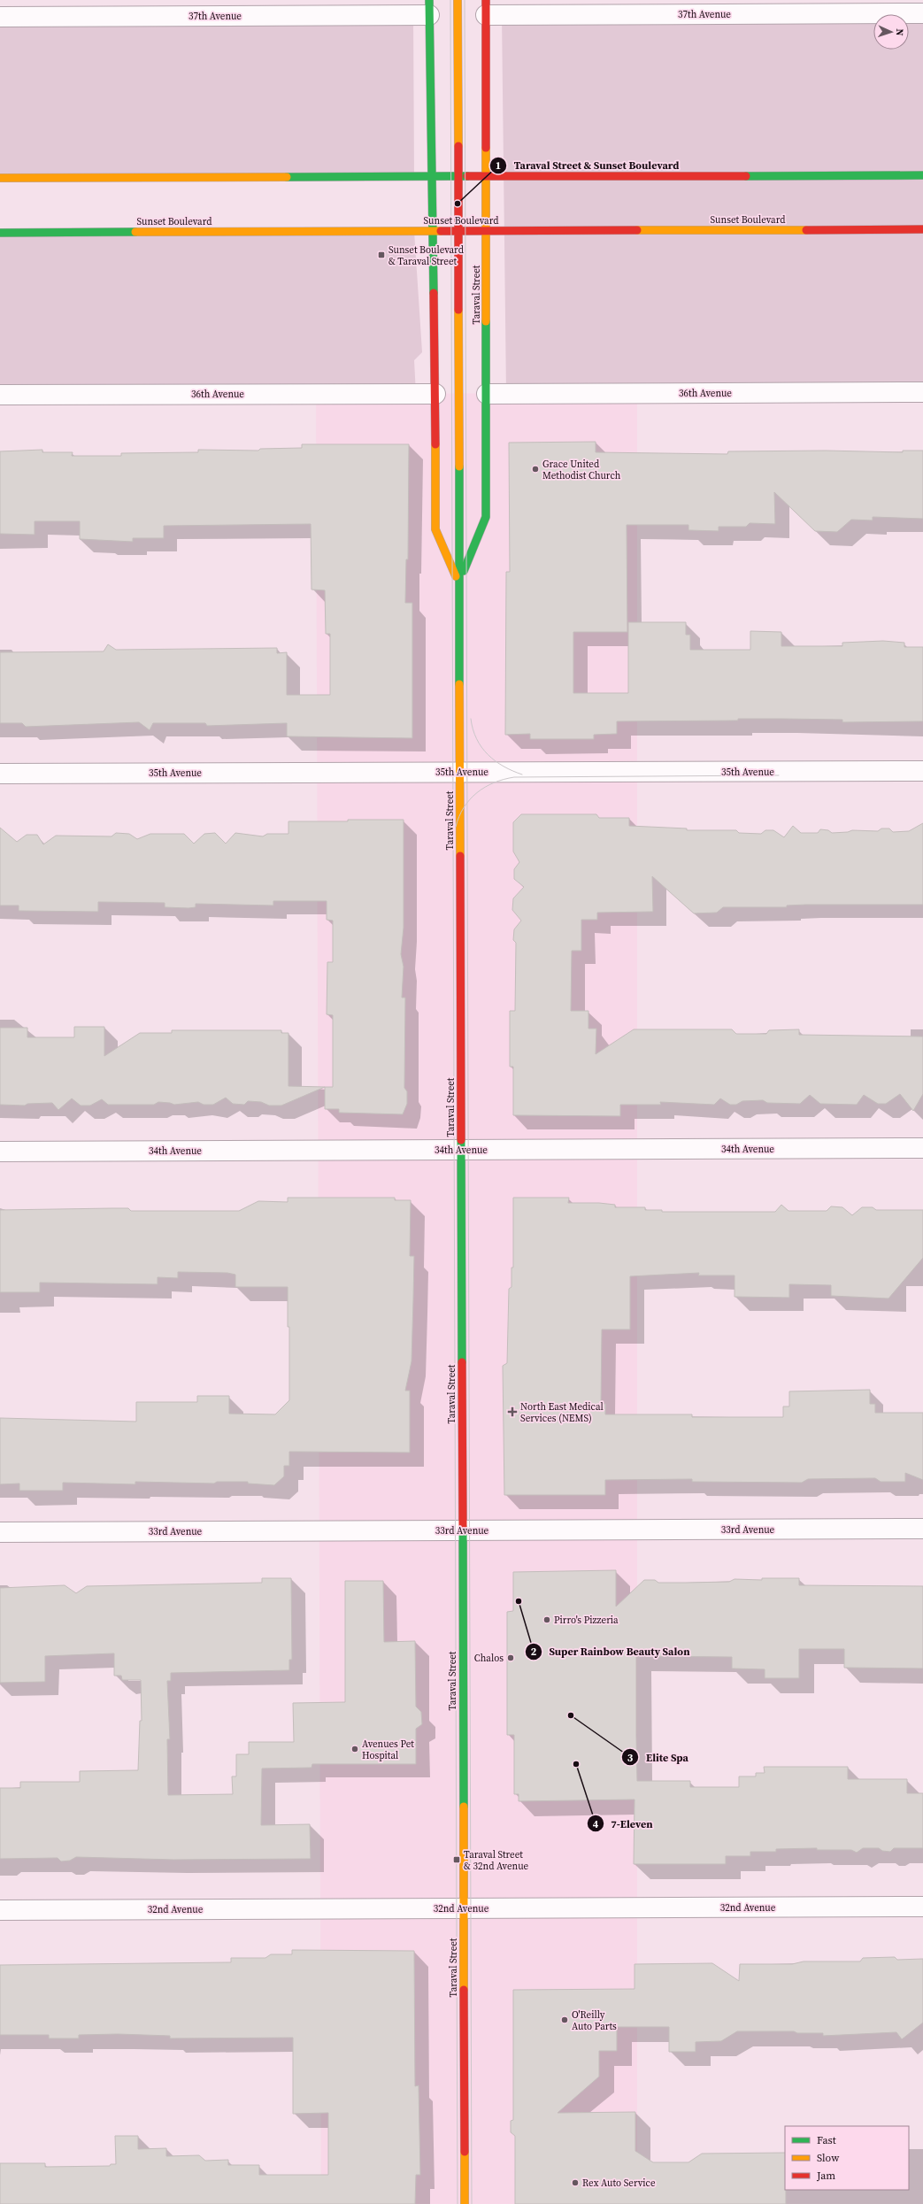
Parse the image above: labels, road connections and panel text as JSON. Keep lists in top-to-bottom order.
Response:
{
  "streets": {
    "street": [
      "37th Avenue",
      "Sunset Boulevard",
      "Taraval Street",
      "36th Avenue",
      "35th Avenue",
      "34th Avenue",
      "33rd Avenue",
      "32nd Avenue"
    ]
  },
  "crossings": [
    ["37th Avenue", "Taraval Street"],
    ["Sunset Boulevard", "Taraval Street"],
    ["Taraval Street", "36th Avenue"],
    ["Taraval Street", "35th Avenue"],
    ["Taraval Street", "34th Avenue"],
    ["Taraval Street", "33rd Avenue"],
    ["Taraval Street", "32nd Avenue"]
  ],
  "places": {
    "other": [
      "Taraval Street & Sunset Boulevard",
      "Grace United Methodist Church",
      "Super Rainbow Beauty Salon",
      "Pirro's Pizzeria",
      "Chalos",
      "Elite Spa",
      "Avenues Pet Hospital",
      "7-Eleven",
      "O'Reilly Auto Parts",
      "Rex Auto Service"
    ],
    "transit": ["Sunset Boulevard & Taraval Street", "Taraval Street & 32nd Avenue"],
    "health": ["North East Medical Services (NEMS)"]
  },
  "legend": ["Fast", "Slow", "Jam"],
  "north": "right"
}
